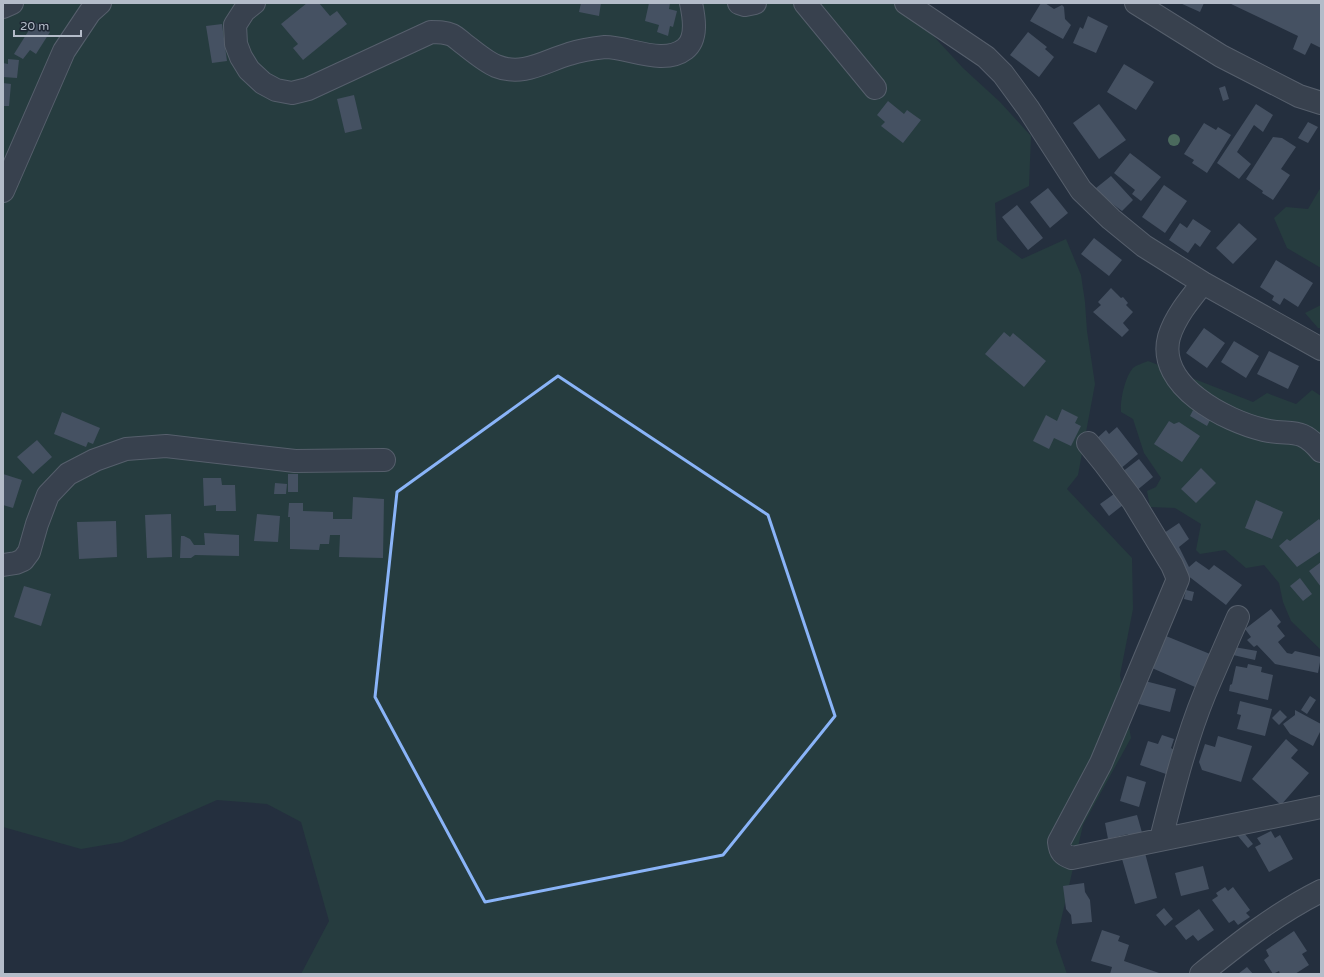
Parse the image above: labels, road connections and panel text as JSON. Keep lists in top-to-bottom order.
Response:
{
  "scale_bar": "20 m"
}
